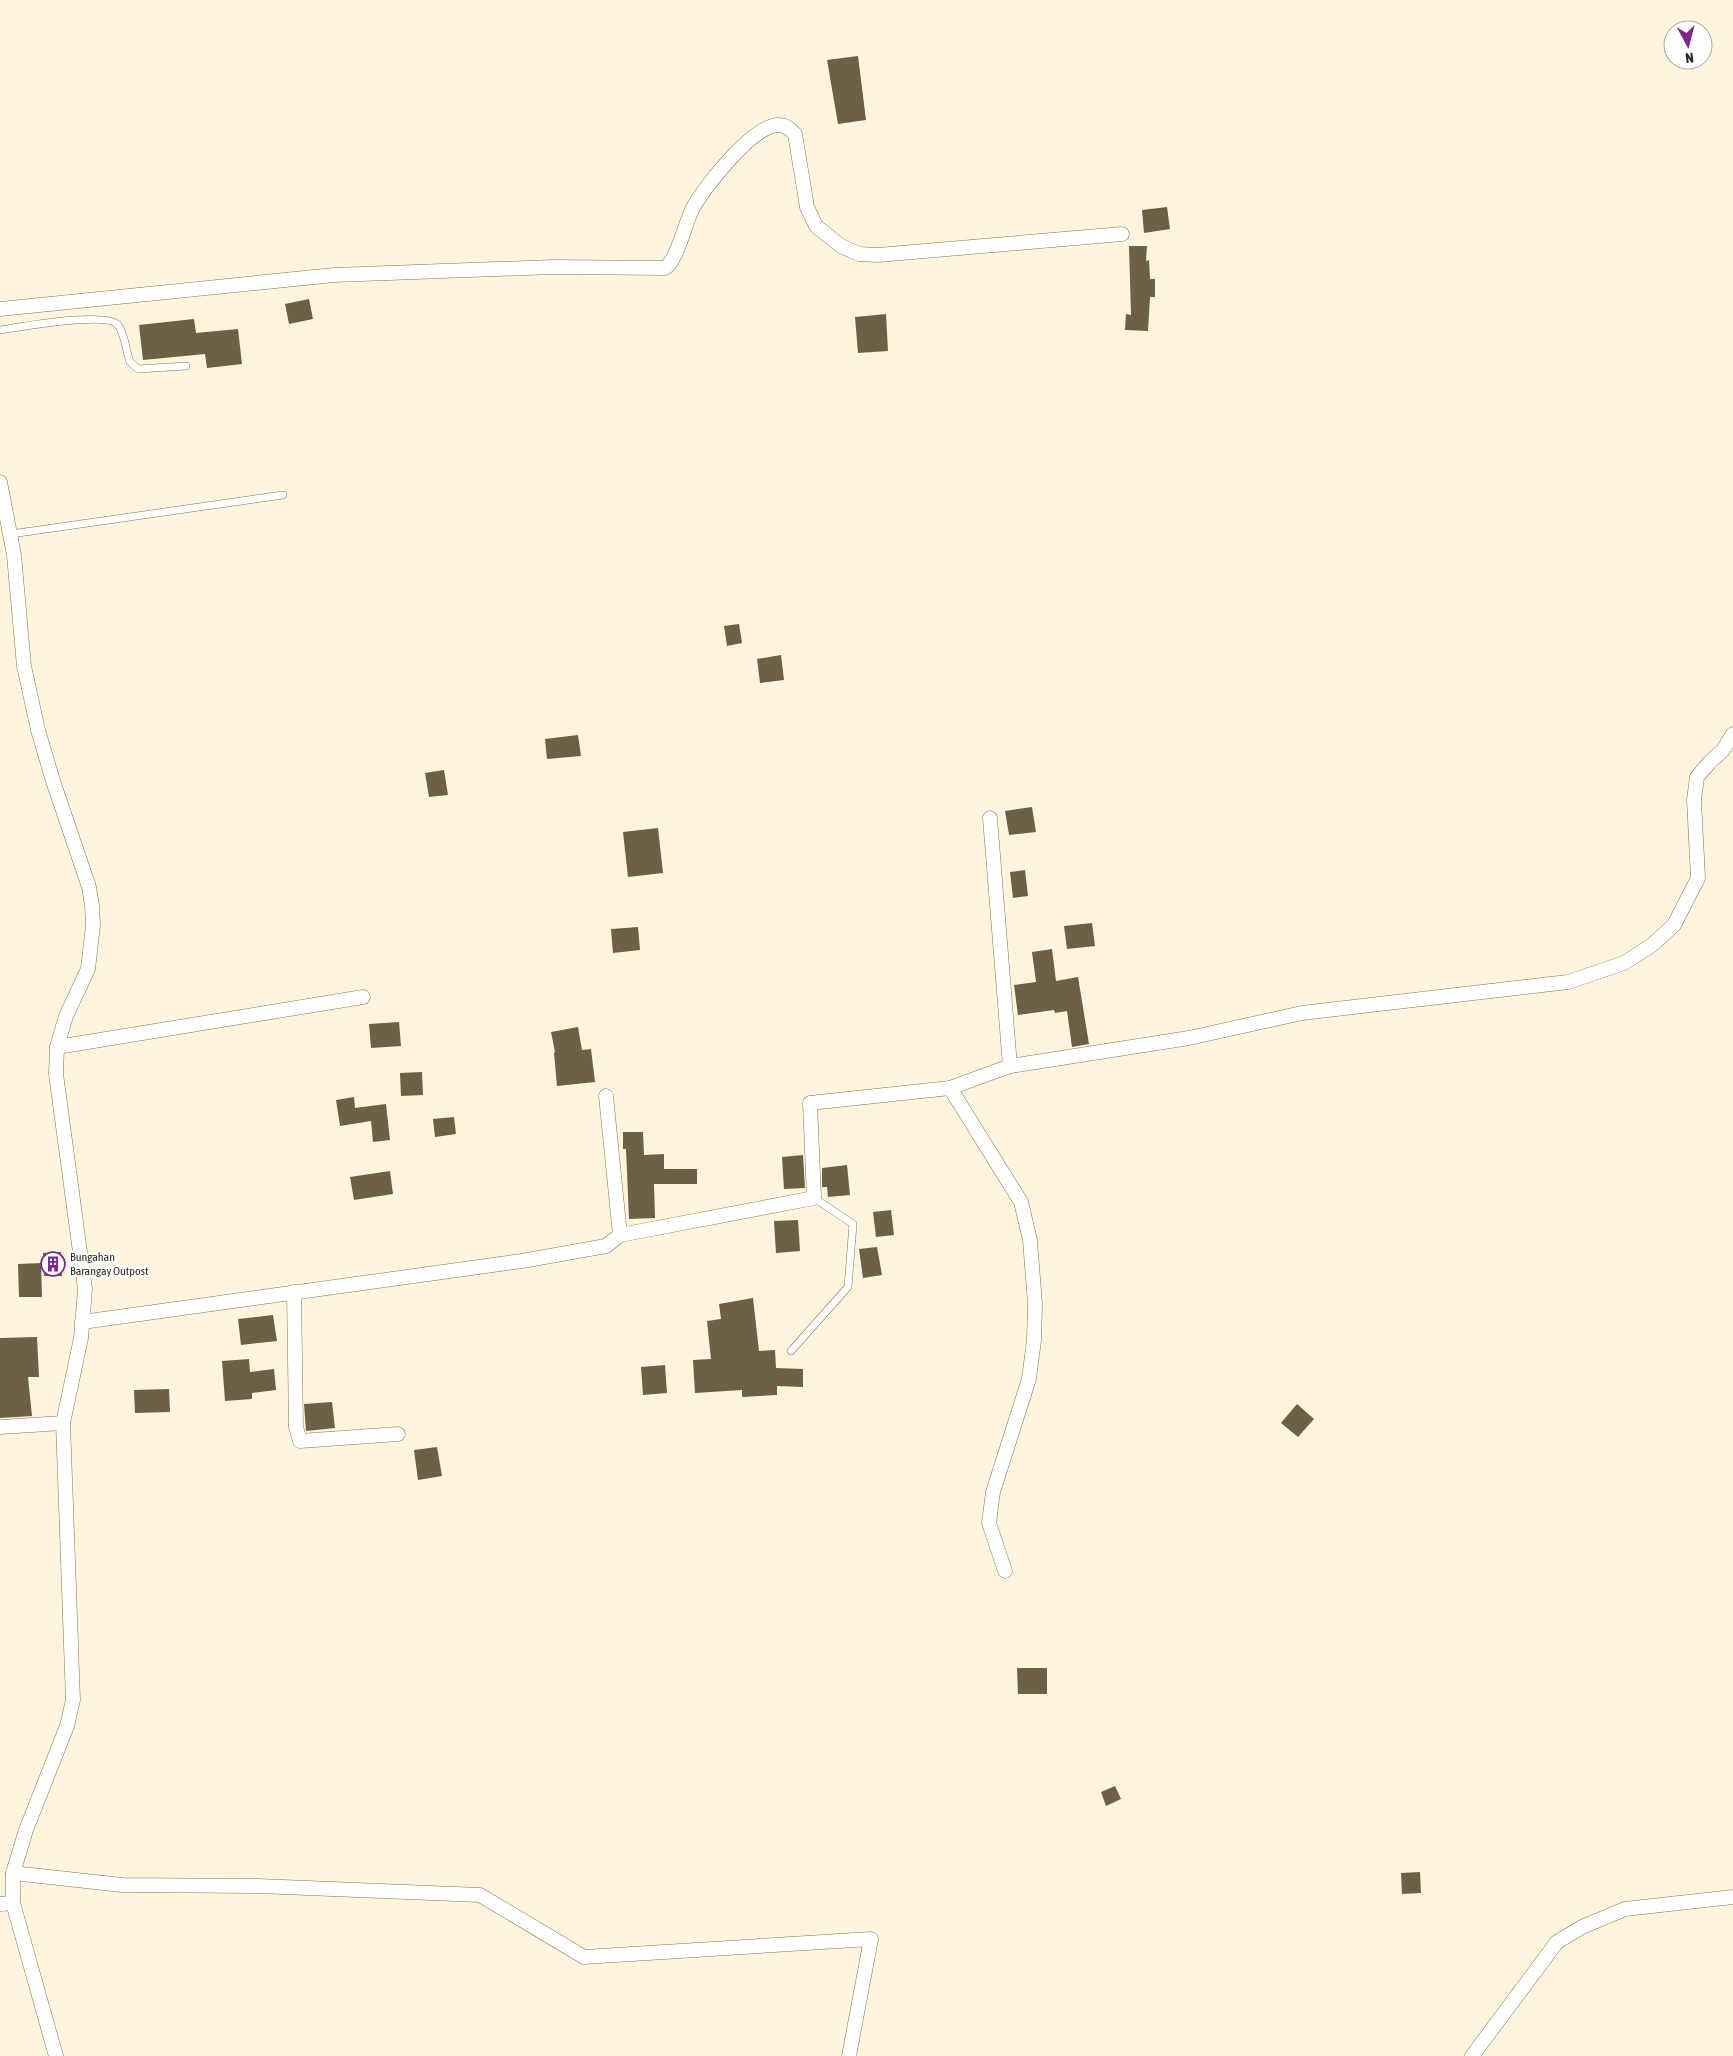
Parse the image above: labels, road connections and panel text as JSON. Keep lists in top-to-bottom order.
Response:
{
  "places": {
    "building": ["Bungahan Barangay Outpost"]
  },
  "north": "bottom"
}
